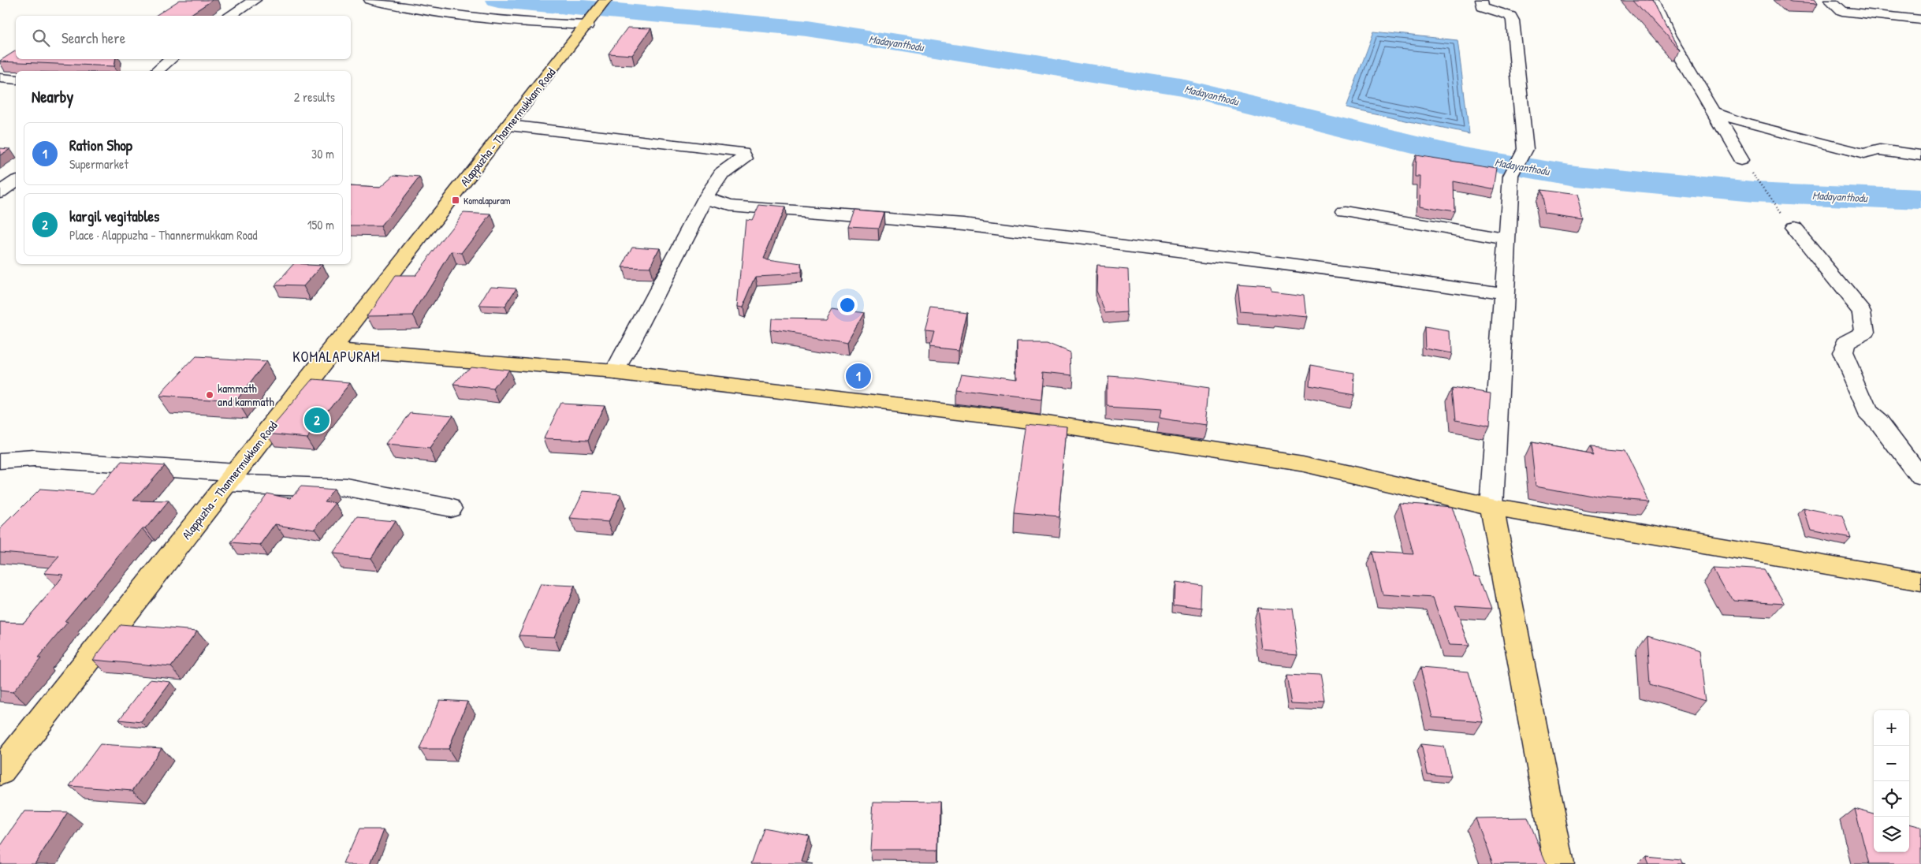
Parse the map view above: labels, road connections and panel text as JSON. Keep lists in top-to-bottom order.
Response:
{
  "streets": {
    "main road": ["Alappuzha - Thannermukkam Road"]
  },
  "districts": ["KOMALAPURAM"],
  "water": ["Madayanthodu"],
  "places": {
    "transit": ["Komalapuram"],
    "other": ["kammath and kammath"]
  },
  "page": {
    "search": "Search here",
    "heading": ["Nearby", "2 results"],
    "list": [
      {
        "mark": "1",
        "name": "Ration Shop",
        "note": "Supermarket",
        "value": "30 m"
      },
      {
        "mark": "2",
        "name": "kargil vegitables",
        "note": "Place · Alappuzha - Thannermukkam Road",
        "value": "150 m"
      }
    ],
    "pins": ["1", "2"],
    "map_buttons": ["+", "−"]
  }
}
